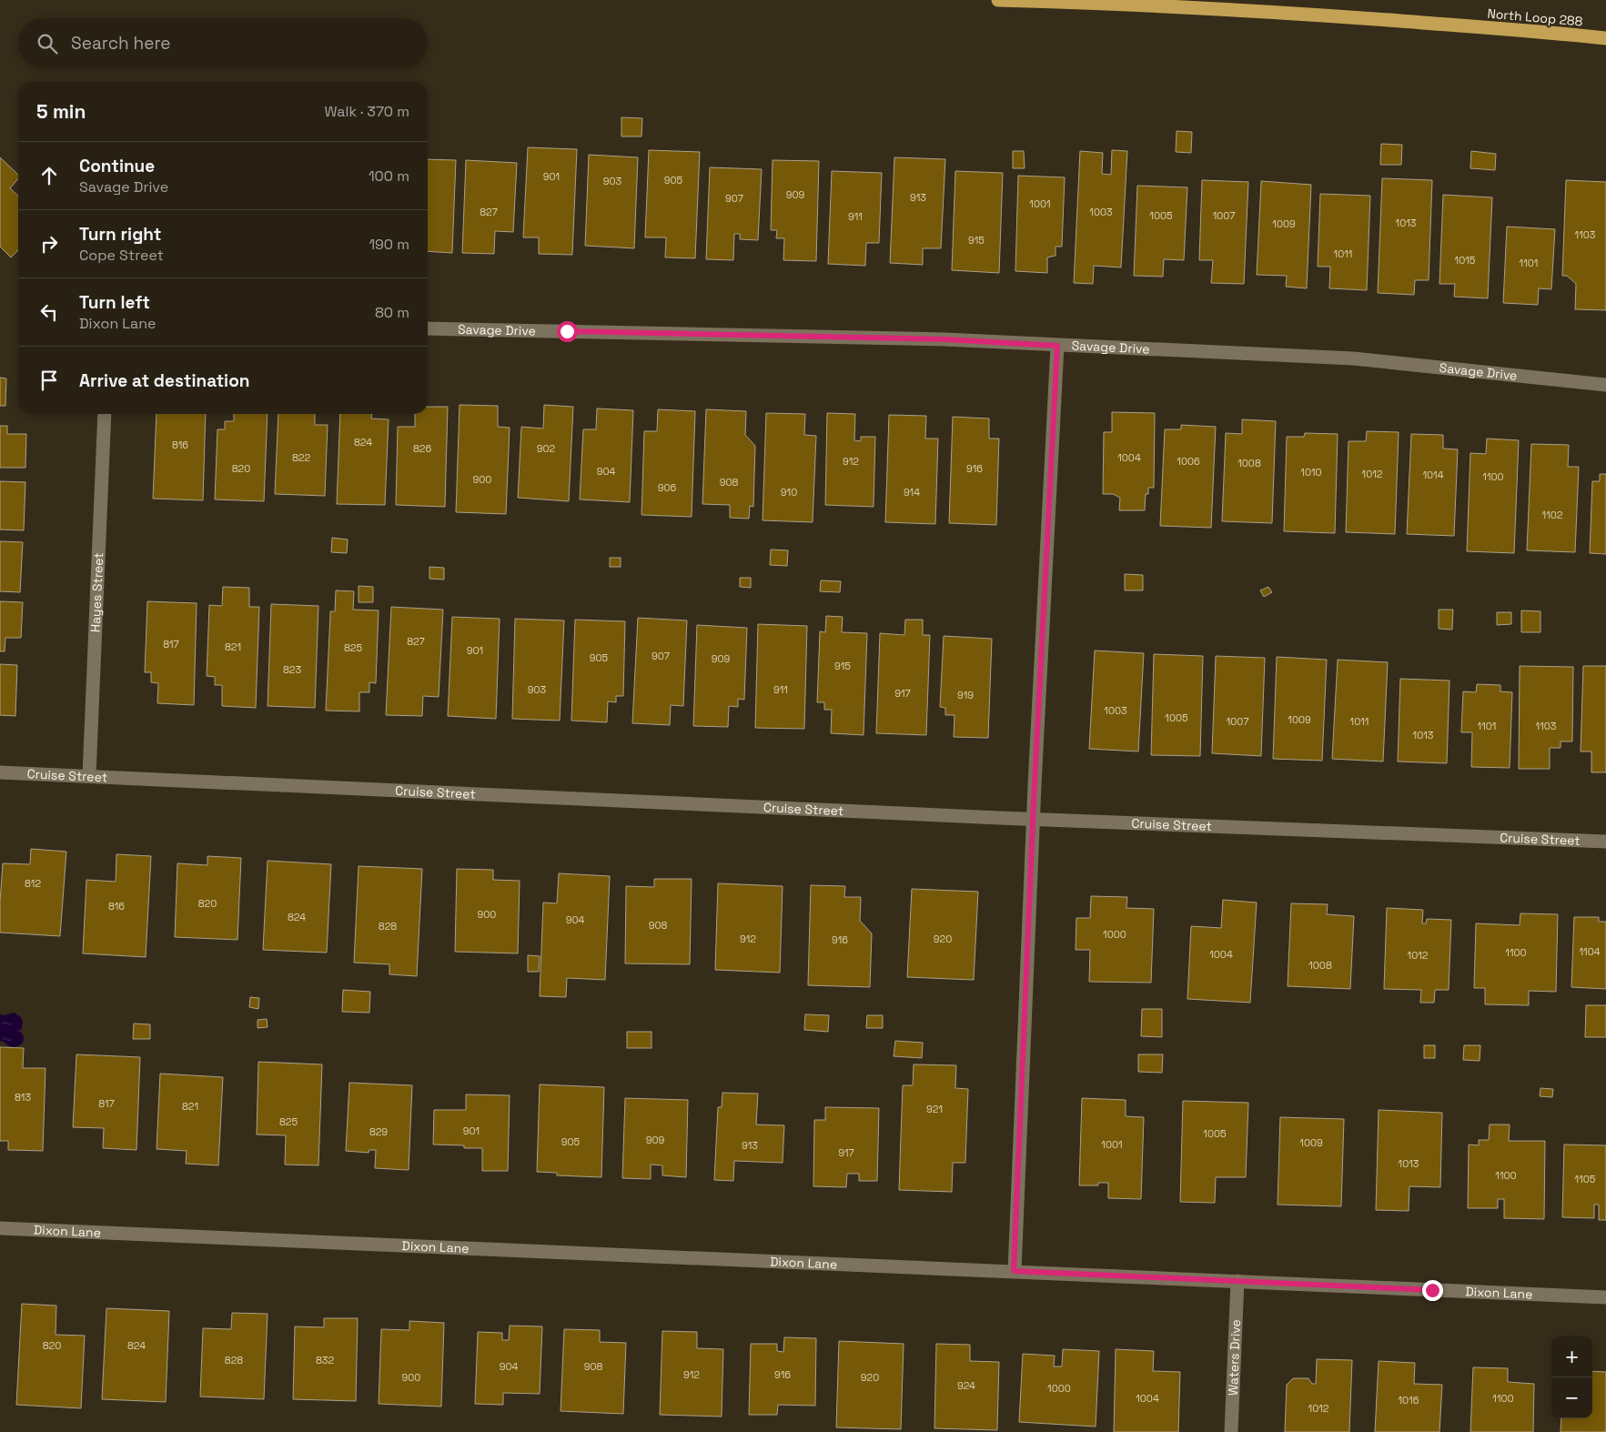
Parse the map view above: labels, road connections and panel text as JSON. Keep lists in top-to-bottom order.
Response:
{
  "streets": {
    "highway": ["North Loop 288"],
    "street": [
      "Savage Drive",
      "Hayes Street",
      "Cruise Street",
      "Dixon Lane",
      "Waters Drive"
    ]
  },
  "crossings": [
    ["Hayes Street", "Cruise Street"],
    ["Dixon Lane", "Waters Drive"]
  ],
  "house_numbers": [
    "901",
    "905",
    "903",
    "909",
    "913",
    "907",
    "1001",
    "827",
    "1003",
    "1005",
    "1007",
    "911",
    "1013",
    "1009",
    "1103",
    "915",
    "1011",
    "1015",
    "1101",
    "824",
    "816",
    "826",
    "902",
    "822",
    "1004",
    "912",
    "1006",
    "1008",
    "820",
    "916",
    "904",
    "1010",
    "1012",
    "1014",
    "1100",
    "900",
    "908",
    "906",
    "910",
    "914",
    "1102",
    "827",
    "817",
    "821",
    "825",
    "901",
    "907",
    "905",
    "909",
    "915",
    "823",
    "903",
    "911",
    "917",
    "919",
    "1003",
    "1005",
    "1009",
    "1007",
    "1011",
    "1101",
    "1103",
    "1013",
    "812",
    "820",
    "816",
    "900",
    "824",
    "904",
    "908",
    "828",
    "1000",
    "912",
    "920",
    "916",
    "1104",
    "1100",
    "1004",
    "1012",
    "1008",
    "813",
    "817",
    "821",
    "921",
    "825",
    "901",
    "829",
    "1005",
    "909",
    "905",
    "1009",
    "1001",
    "913",
    "917",
    "1013",
    "1100",
    "1105",
    "820",
    "824",
    "828",
    "832",
    "904",
    "908",
    "912",
    "916",
    "900",
    "920",
    "924",
    "1000",
    "1004",
    "1100",
    "1016",
    "1012"
  ],
  "page": {
    "search": "Search here",
    "heading": ["5 min", "Walk · 370 m"],
    "list": [
      ["Continue", "Savage Drive", "100 m"],
      ["Turn right", "Cope Street", "190 m"],
      ["Turn left", "Dixon Lane", "80 m"],
      "Arrive at destination"
    ],
    "map_buttons": ["+", "−"]
  }
}
